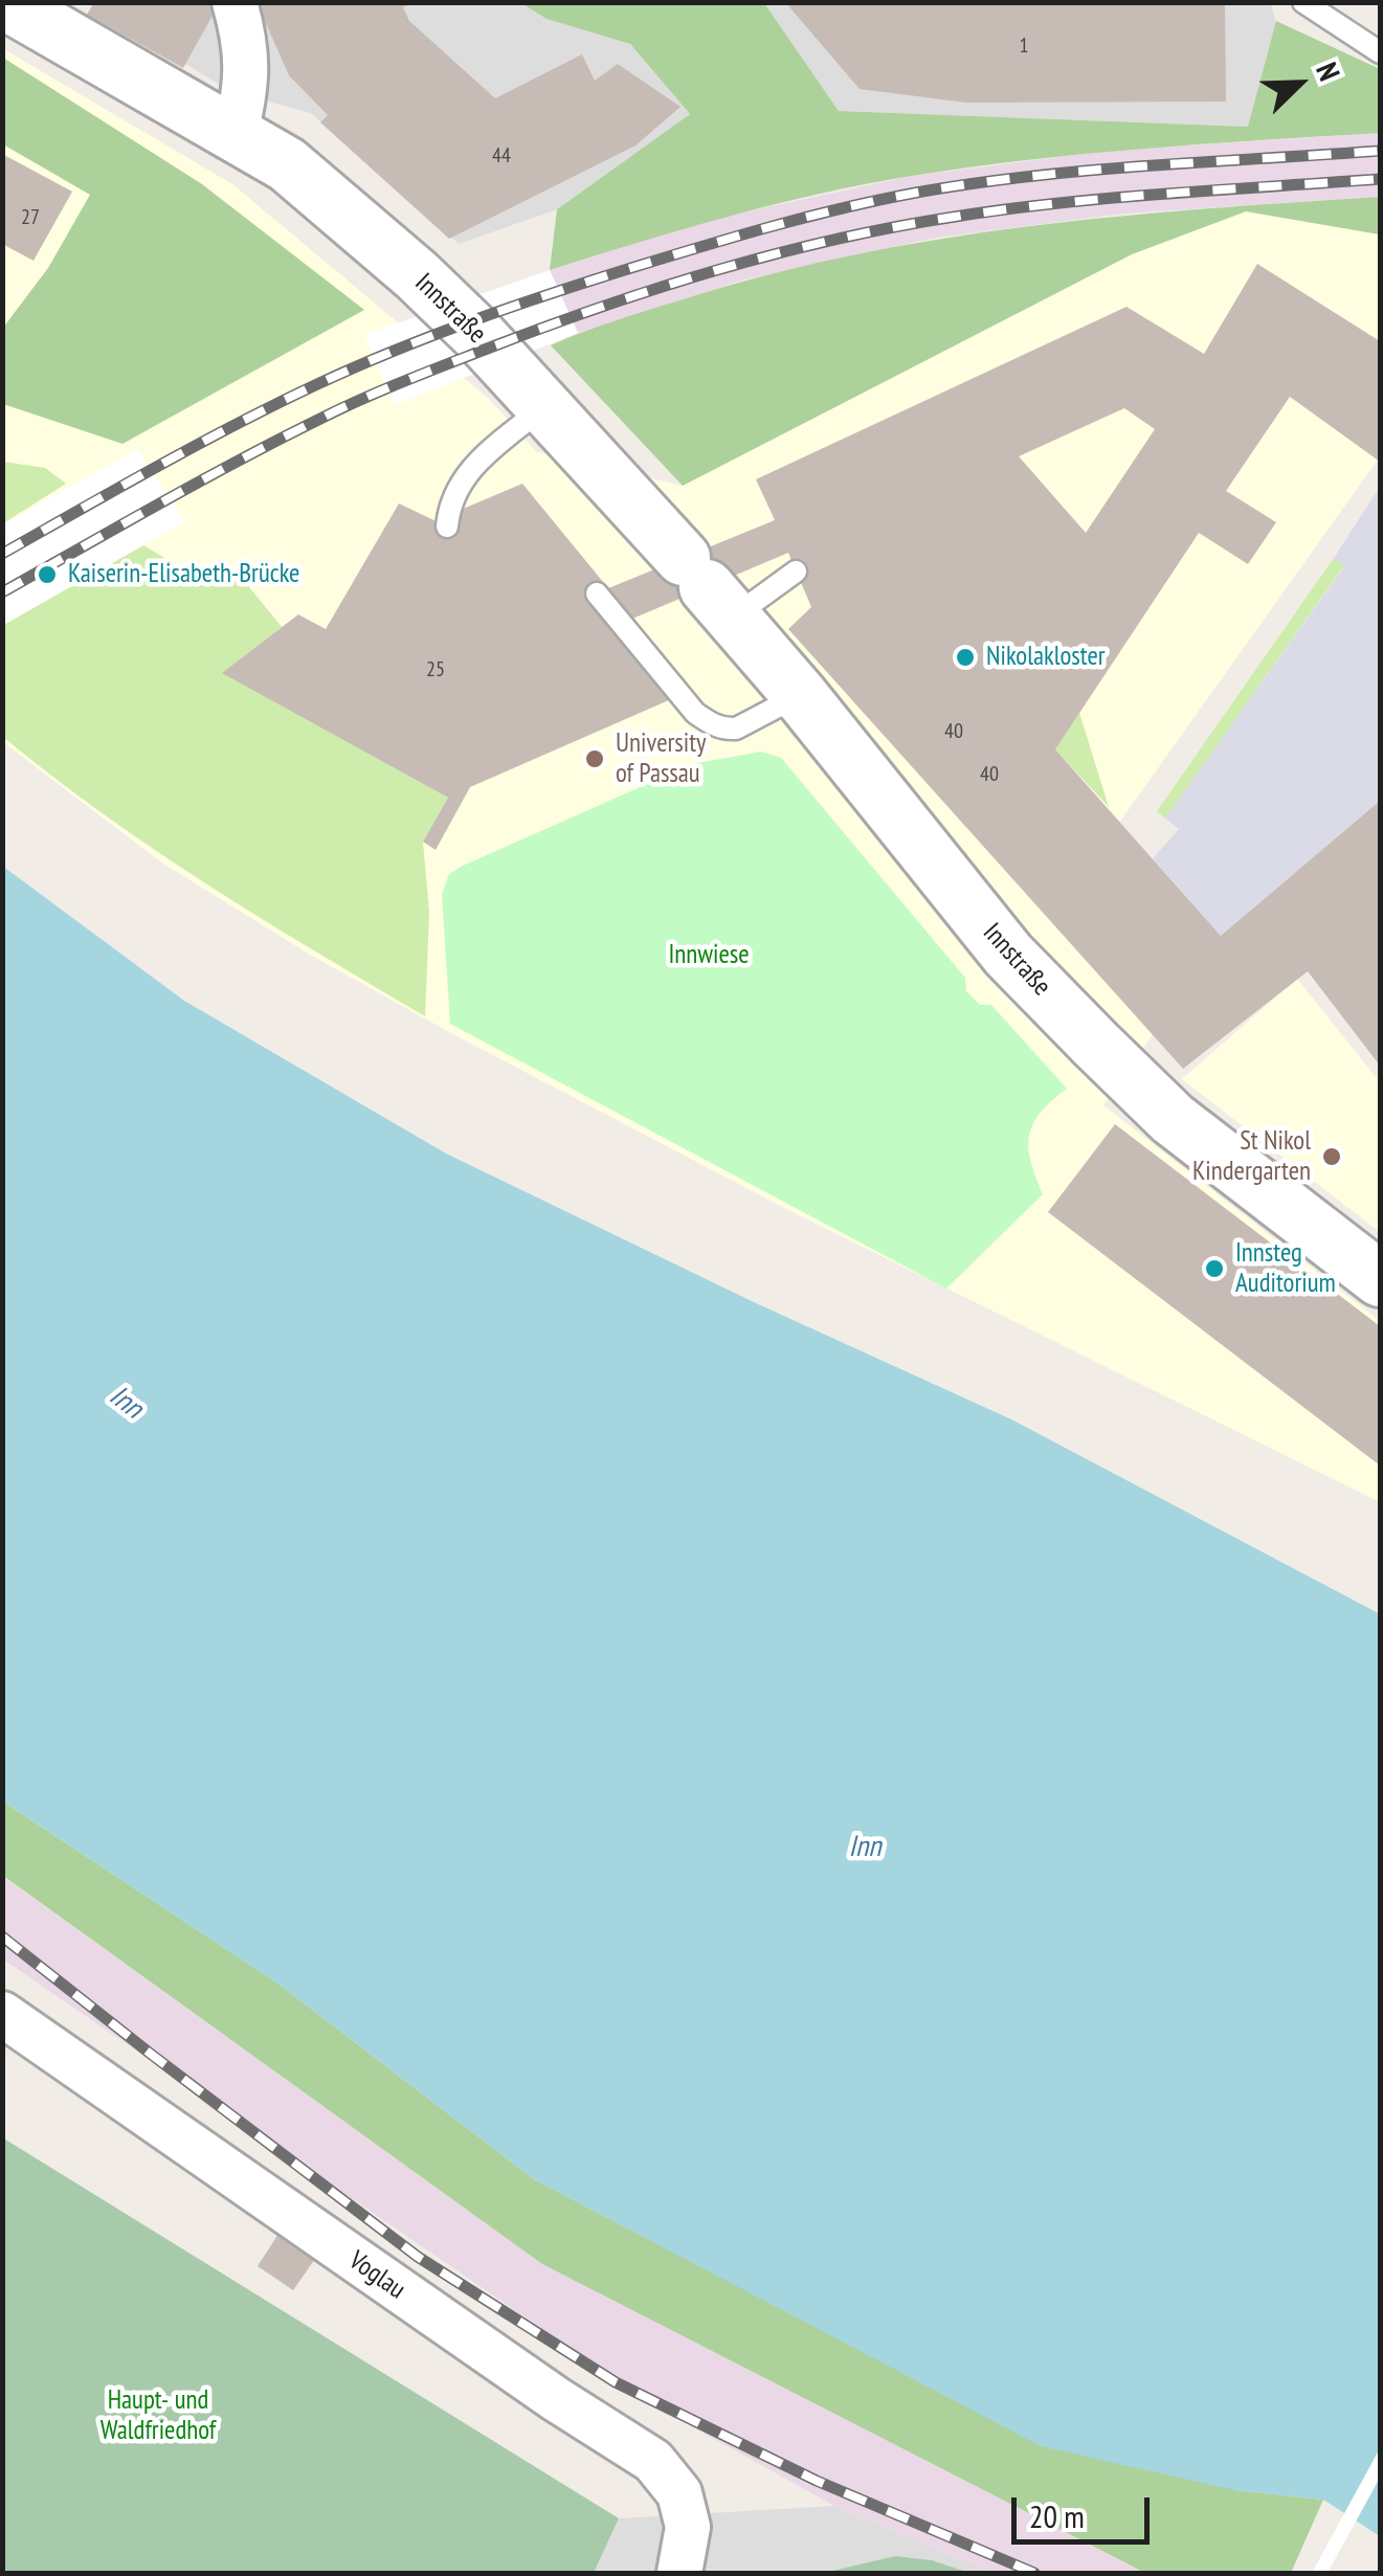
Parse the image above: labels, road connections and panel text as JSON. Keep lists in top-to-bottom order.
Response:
{
  "streets": {
    "street": ["Innstraße", "Voglau"]
  },
  "water": ["Inn"],
  "parks": ["Innwiese", "Haupt- und Waldfriedhof"],
  "places": [
    "Kaiserin-Elisabeth-Brücke",
    "Nikolakloster",
    "University of Passau",
    "St Nikol Kindergarten",
    "Innsteg Auditorium"
  ],
  "house_numbers": [
    "1",
    "44",
    "27",
    "25",
    "40",
    "40"
  ],
  "scale_bar": "20 m",
  "north": "top right"
}
